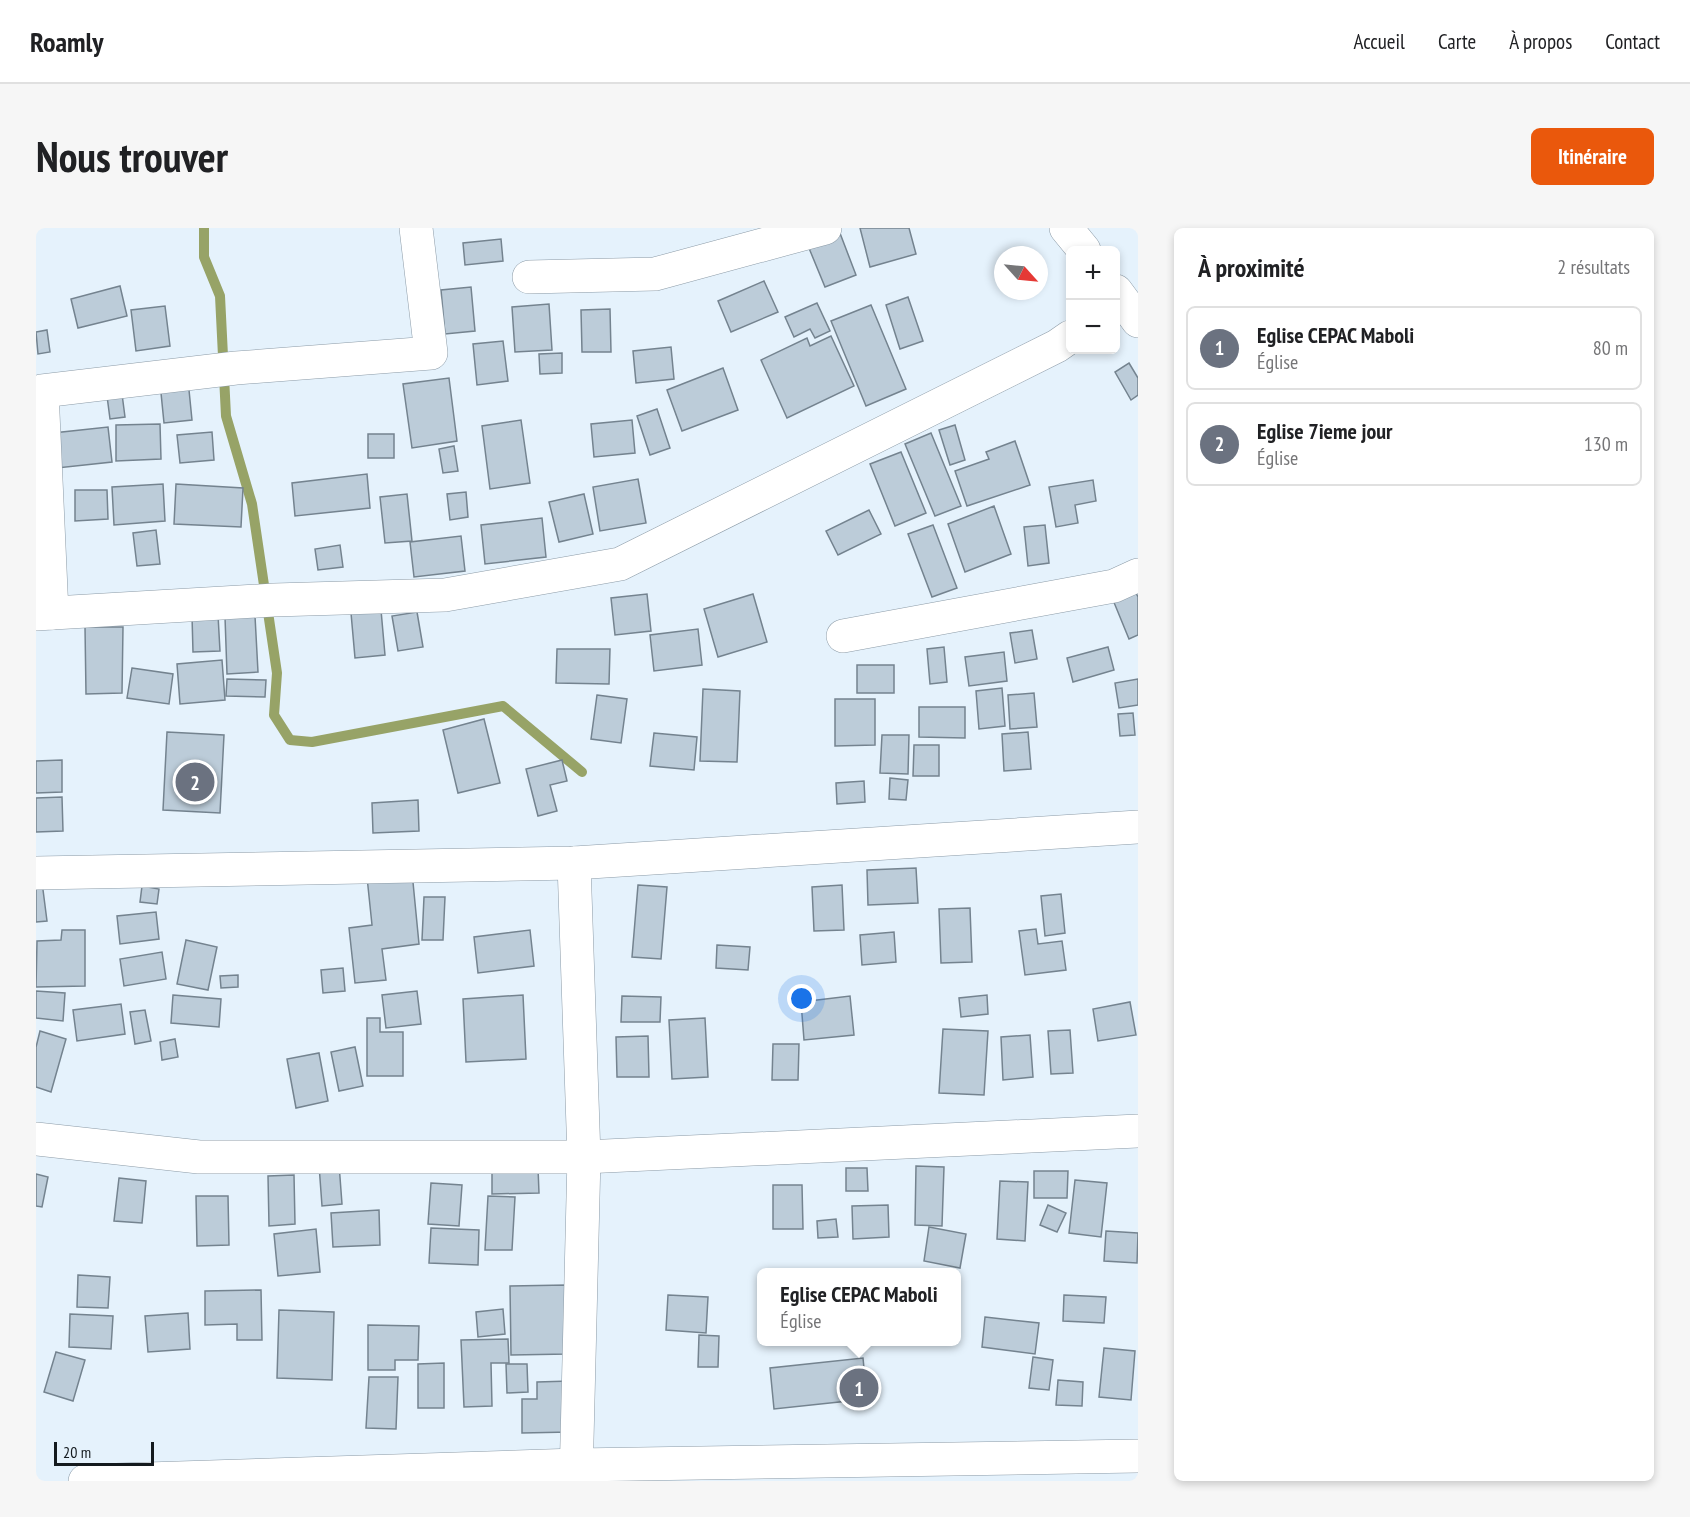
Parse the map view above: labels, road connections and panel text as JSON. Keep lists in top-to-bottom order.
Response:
{
  "scale_bar": "20 m",
  "north": "bottom right",
  "page": {
    "header": "Roamly",
    "nav": [
      "Accueil",
      "Carte",
      "À propos",
      "Contact"
    ],
    "buttons": "Itinéraire",
    "title": "Nous trouver",
    "heading": ["À proximité", "2 résultats"],
    "map_buttons": ["+", "−"],
    "list": [
      {
        "mark": "1",
        "name": "Eglise CEPAC Maboli",
        "note": "Église",
        "value": "80 m"
      },
      {
        "mark": "2",
        "name": "Eglise 7ieme jour",
        "note": "Église",
        "value": "130 m"
      }
    ],
    "pins": ["2", "1"],
    "popup": ["Eglise CEPAC Maboli", "Église"],
    "scale": "20 m"
  }
}
